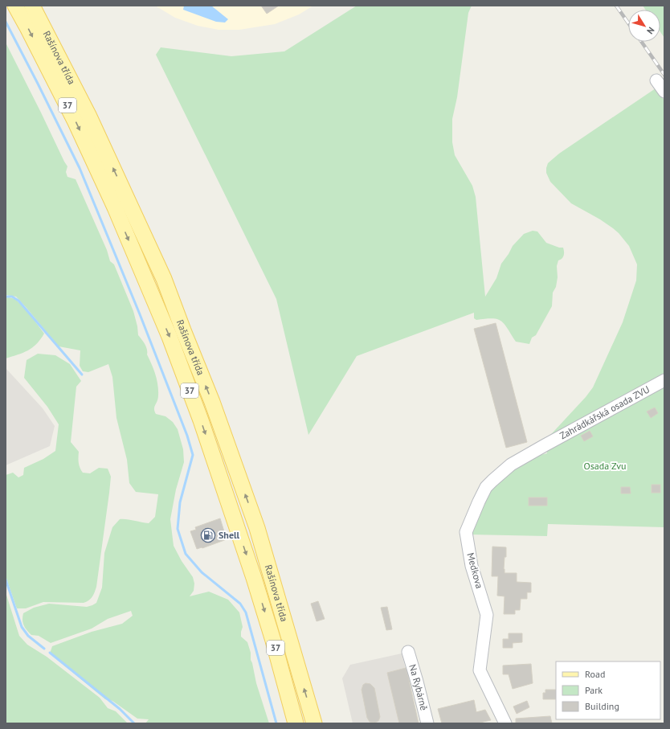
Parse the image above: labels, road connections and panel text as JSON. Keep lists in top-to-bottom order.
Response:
{
  "streets": {
    "main road": ["Rašínova třída", "37"],
    "street": ["Zahrádkářská osada ZVU", "Medkova", "Na Rybárně"]
  },
  "crossings": [
    ["Zahrádkářská osada ZVU", "Medkova"]
  ],
  "parks": ["Osada Zvu"],
  "places": {
    "fuel station": ["Shell"]
  },
  "legend": ["Road", "Park", "Building"],
  "north": "bottom right"
}
